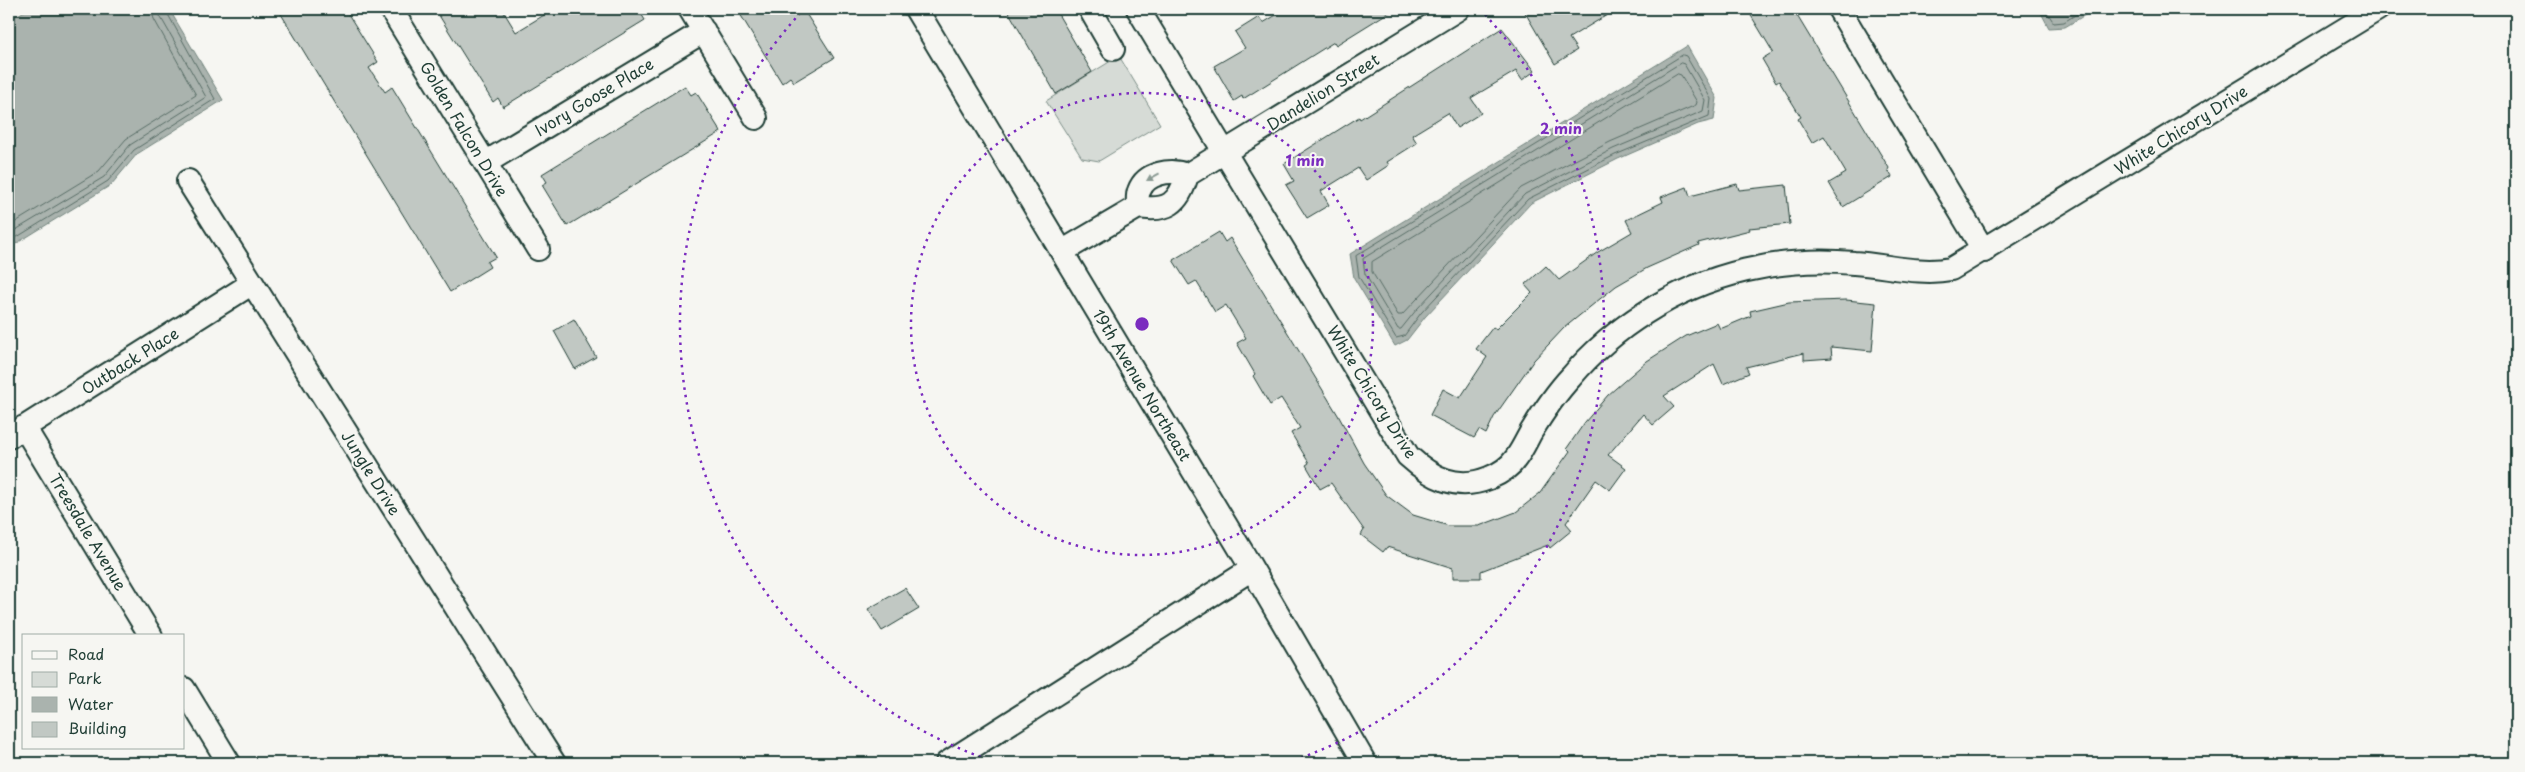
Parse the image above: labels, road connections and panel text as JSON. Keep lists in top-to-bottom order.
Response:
{
  "streets": {
    "street": [
      "Dandelion Street",
      "Ivory Goose Place",
      "Golden Falcon Drive",
      "White Chicory Drive",
      "Outback Place",
      "19th Avenue Northeast",
      "Jungle Drive",
      "Treesdale Avenue"
    ]
  },
  "crossings": [
    ["Dandelion Street", "White Chicory Drive"],
    ["Ivory Goose Place", "Golden Falcon Drive"],
    ["Outback Place", "Jungle Drive"],
    ["Outback Place", "Treesdale Avenue"]
  ],
  "legend": [
    "Road",
    "Park",
    "Water",
    "Building"
  ],
  "rings": ["2 min", "1 min"]
}
